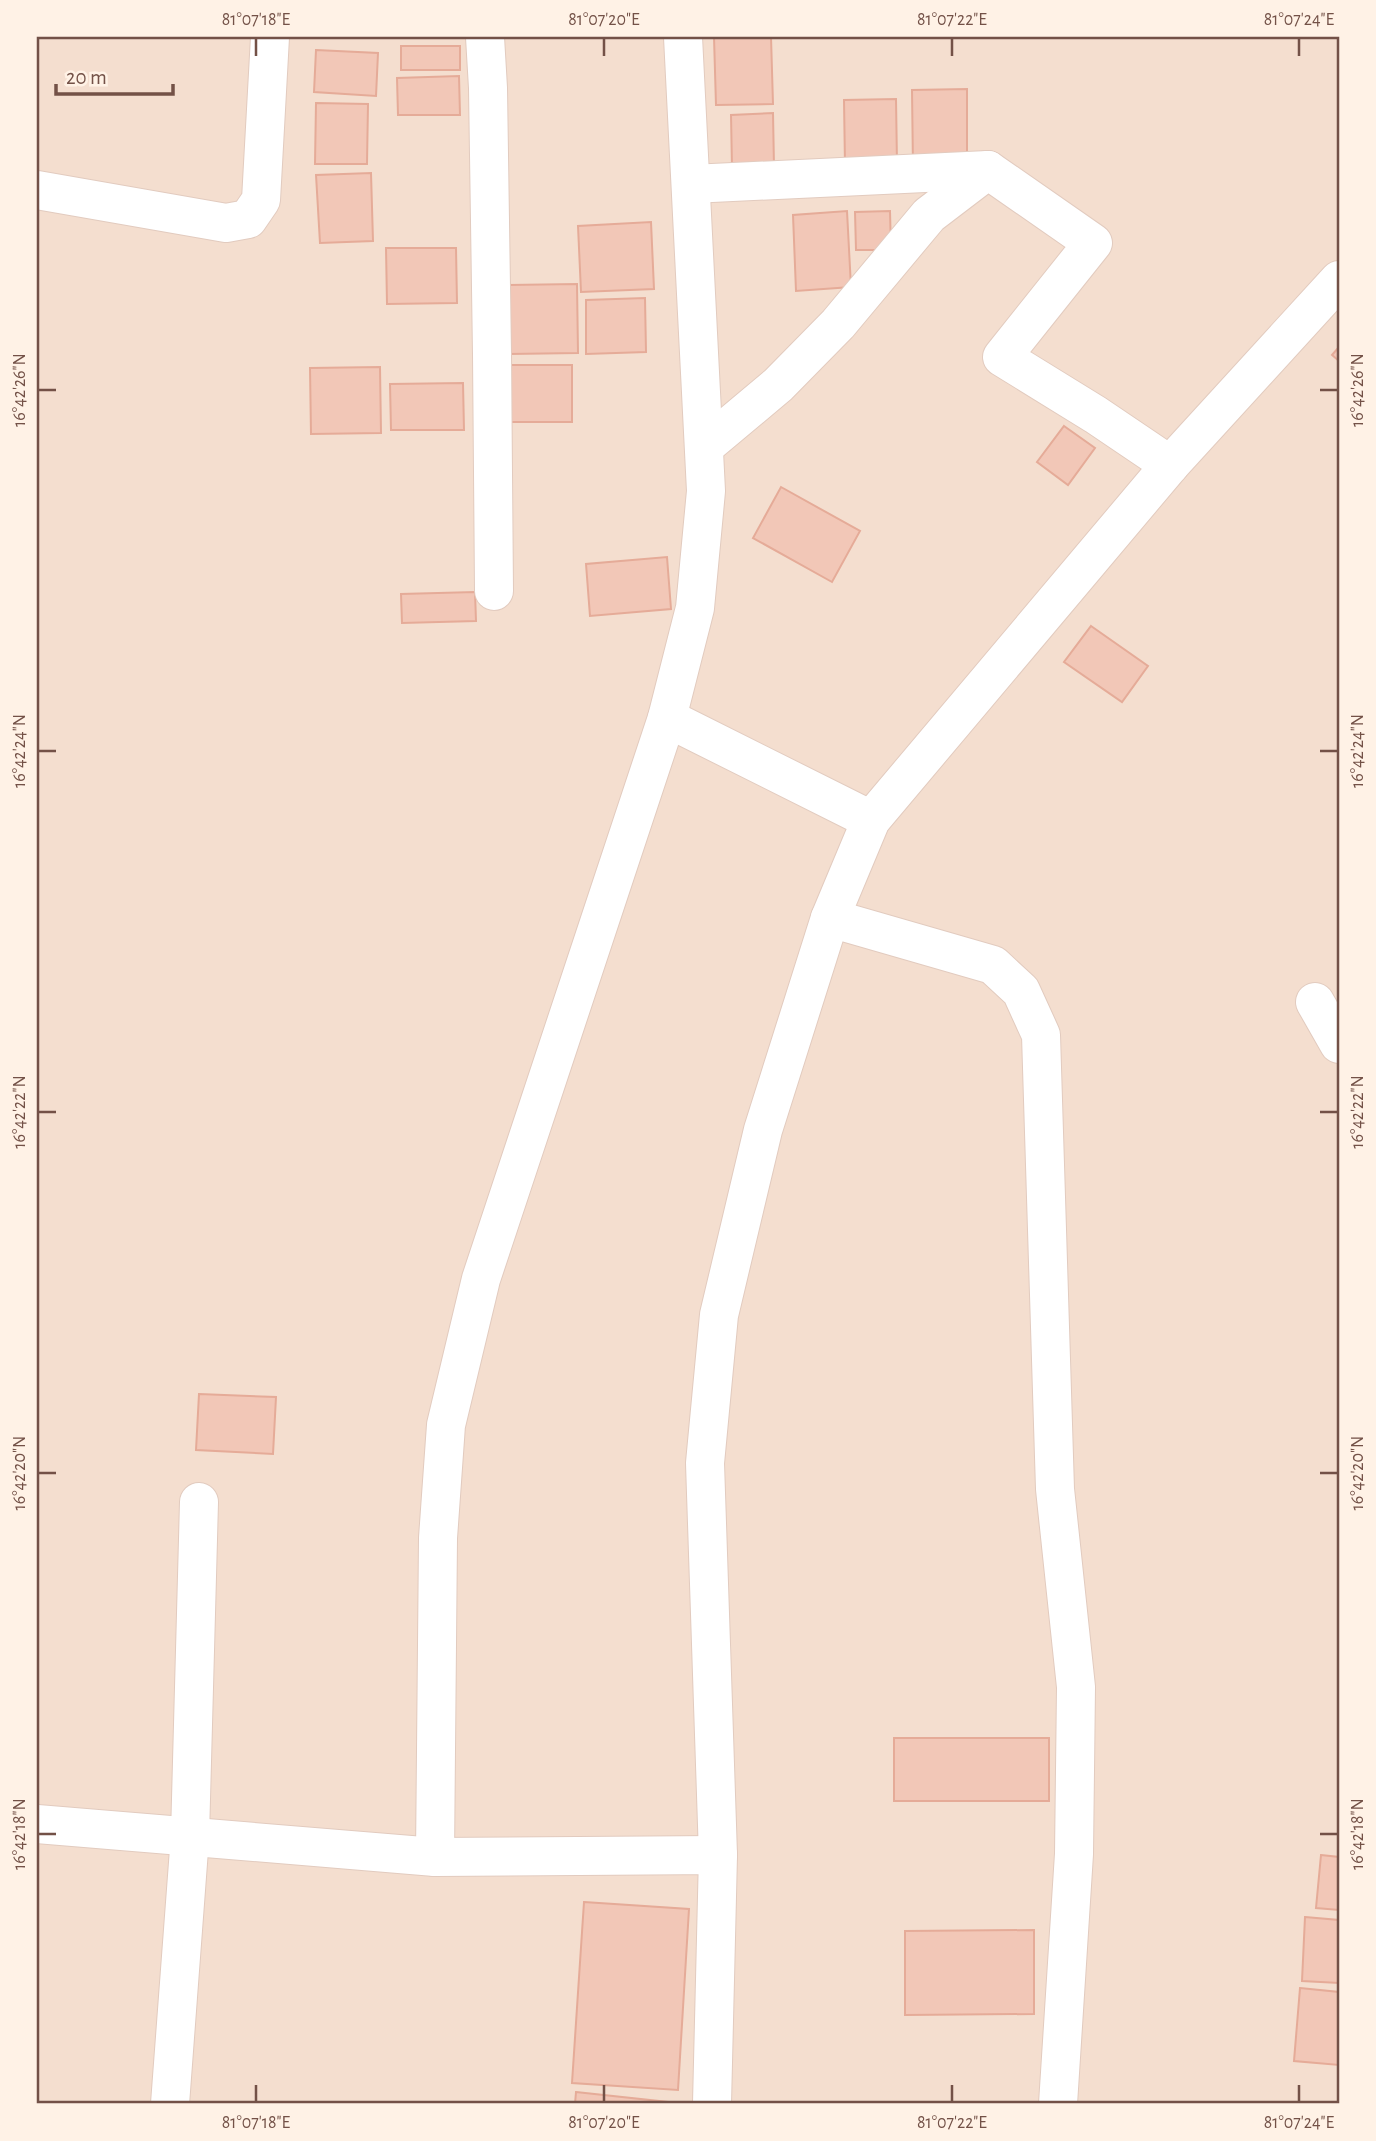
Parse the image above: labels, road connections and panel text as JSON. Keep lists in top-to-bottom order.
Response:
{
  "scale_bar": "20 m",
  "coordinates": [
    "81°07'18\"E",
    "81°07'20\"E",
    "81°07'22\"E",
    "81°07'24\"E",
    "16°42'26\"N",
    "16°42'24\"N",
    "16°42'22\"N",
    "16°42'20\"N",
    "16°42'18\"N"
  ]
}
